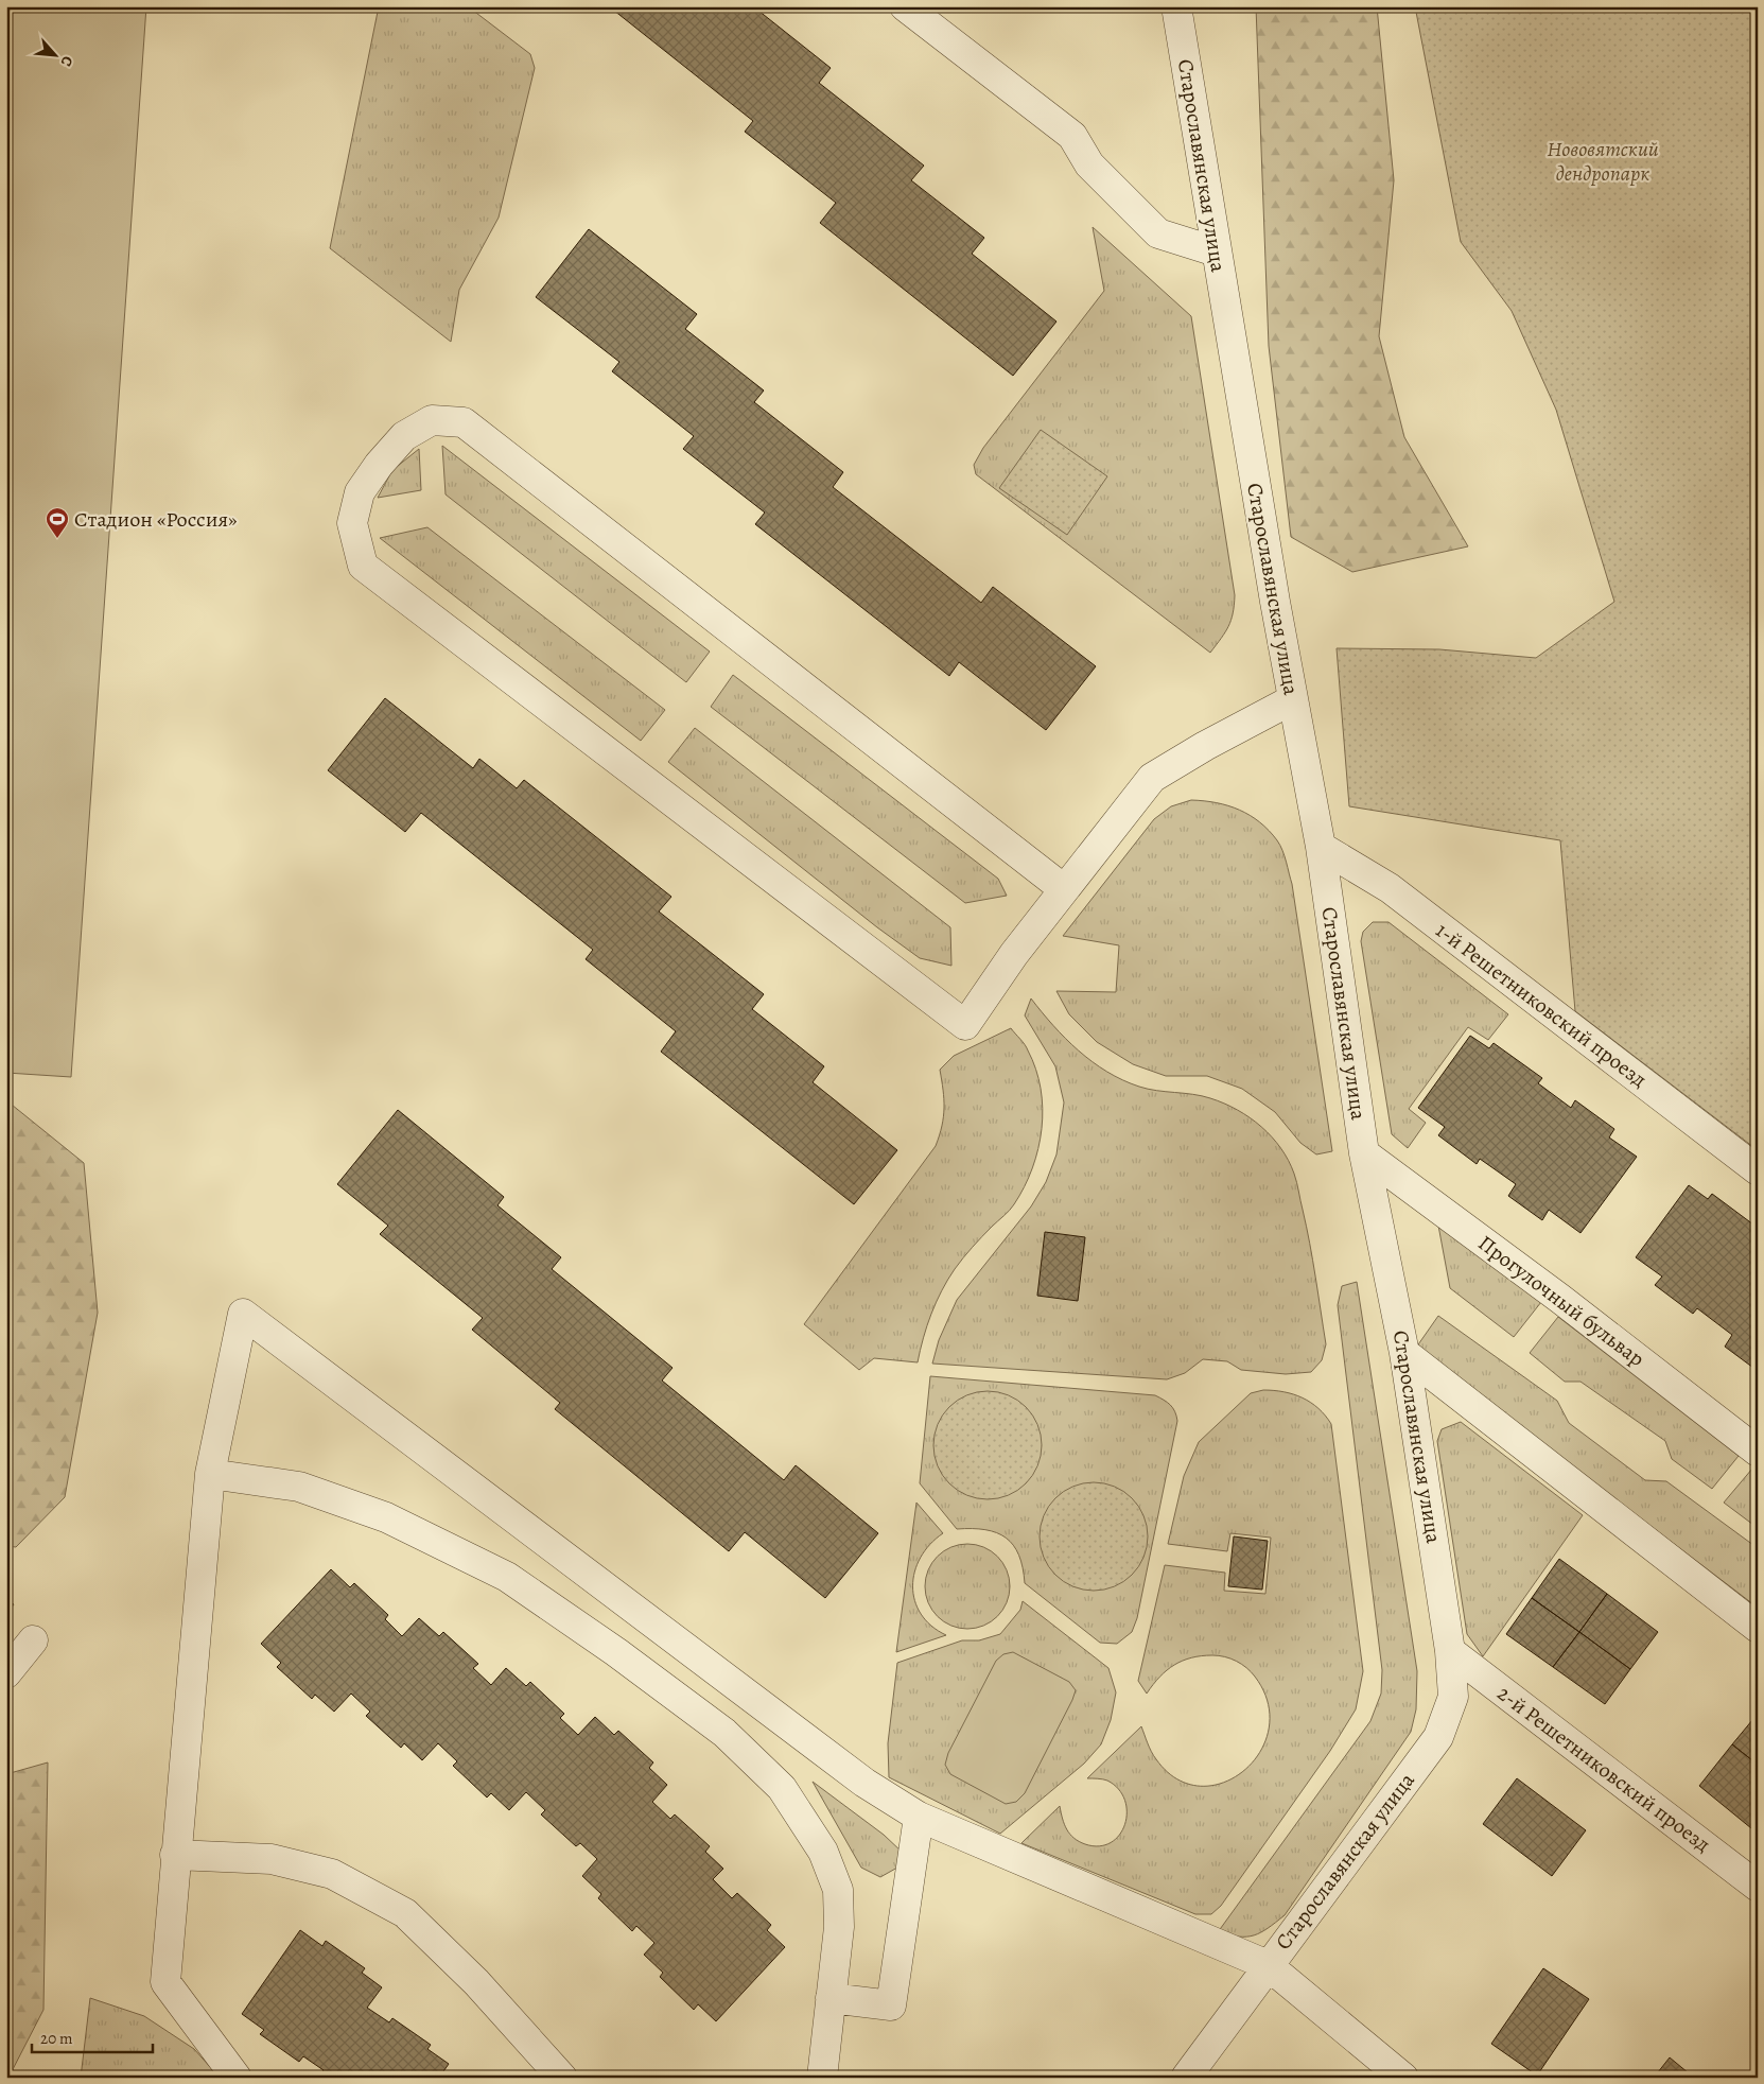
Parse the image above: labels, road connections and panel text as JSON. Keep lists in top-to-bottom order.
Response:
{
  "streets": {
    "street": [
      "Старославянская улица",
      "1-й Решетниковский проезд",
      "Прогулочный бульвар",
      "2-й Решетниковский проезд"
    ]
  },
  "crossings": [
    ["Старославянская улица", "1-й Решетниковский проезд"],
    ["Старославянская улица", "Прогулочный бульвар"],
    ["Старославянская улица", "2-й Решетниковский проезд"]
  ],
  "parks": ["Нововятский дендропарк"],
  "places": {
    "sports": ["Стадион «Россия»"]
  },
  "scale_bar": "20 m",
  "north": "bottom right"
}
